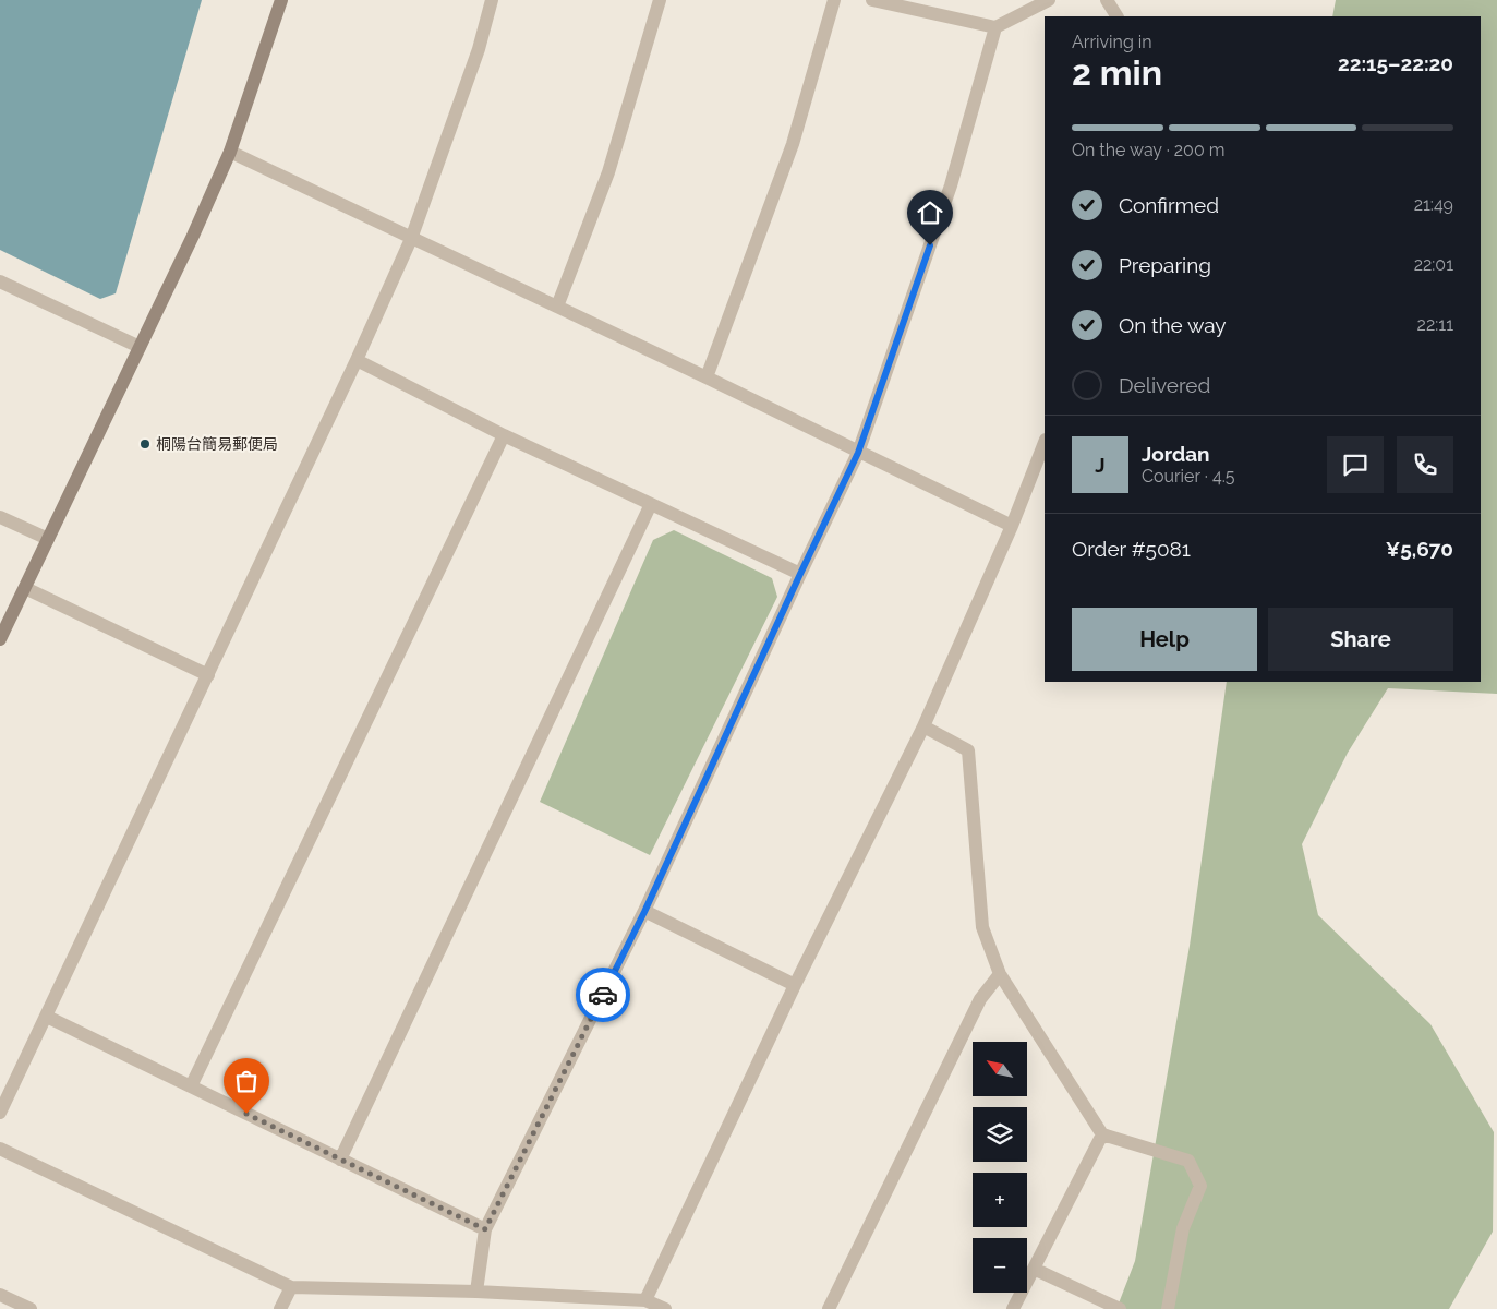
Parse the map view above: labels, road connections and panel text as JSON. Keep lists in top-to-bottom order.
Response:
{
  "places": ["桐陽台簡易郵便局"],
  "north": "top left",
  "page": {
    "heading": ["2 min", "Arriving in", "22:15–22:20"],
    "panel": [
      "Jordan",
      "Courier · 4.5",
      "Order #5081",
      "¥5,670"
    ],
    "bar": "On the way · 200 m",
    "list": [
      ["Confirmed", "21:49"],
      ["Preparing", "22:01"],
      ["On the way", "22:11"],
      "Delivered"
    ],
    "round": "J",
    "buttons": ["Help", "Share"],
    "map_buttons": ["+", "−"]
  }
}
